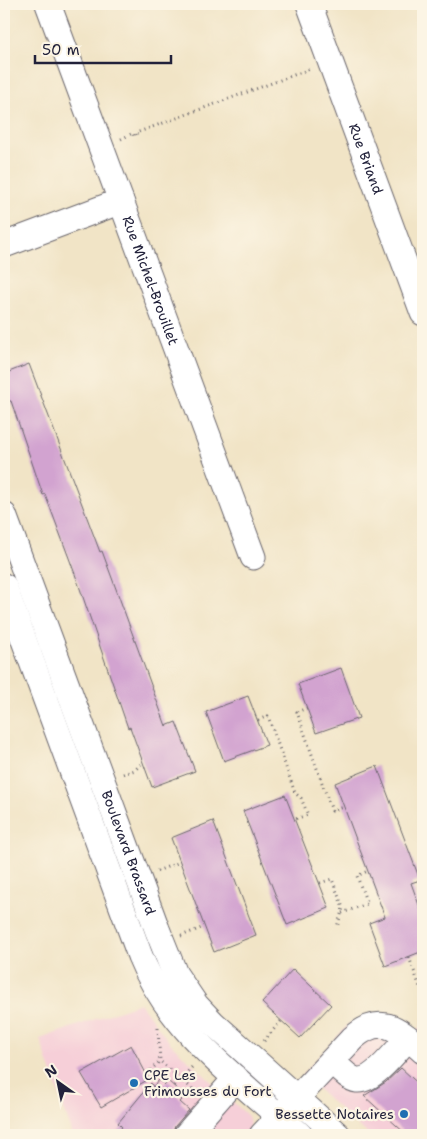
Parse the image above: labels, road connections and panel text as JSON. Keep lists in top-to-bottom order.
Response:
{
  "streets": {
    "street": ["Rue Briand", "Rue Michel-Brouillet", "Boulevard Brassard"]
  },
  "places": ["CPE Les Frimousses du Fort", "Bessette Notaires"],
  "scale_bar": "50 m",
  "north": "top left"
}
